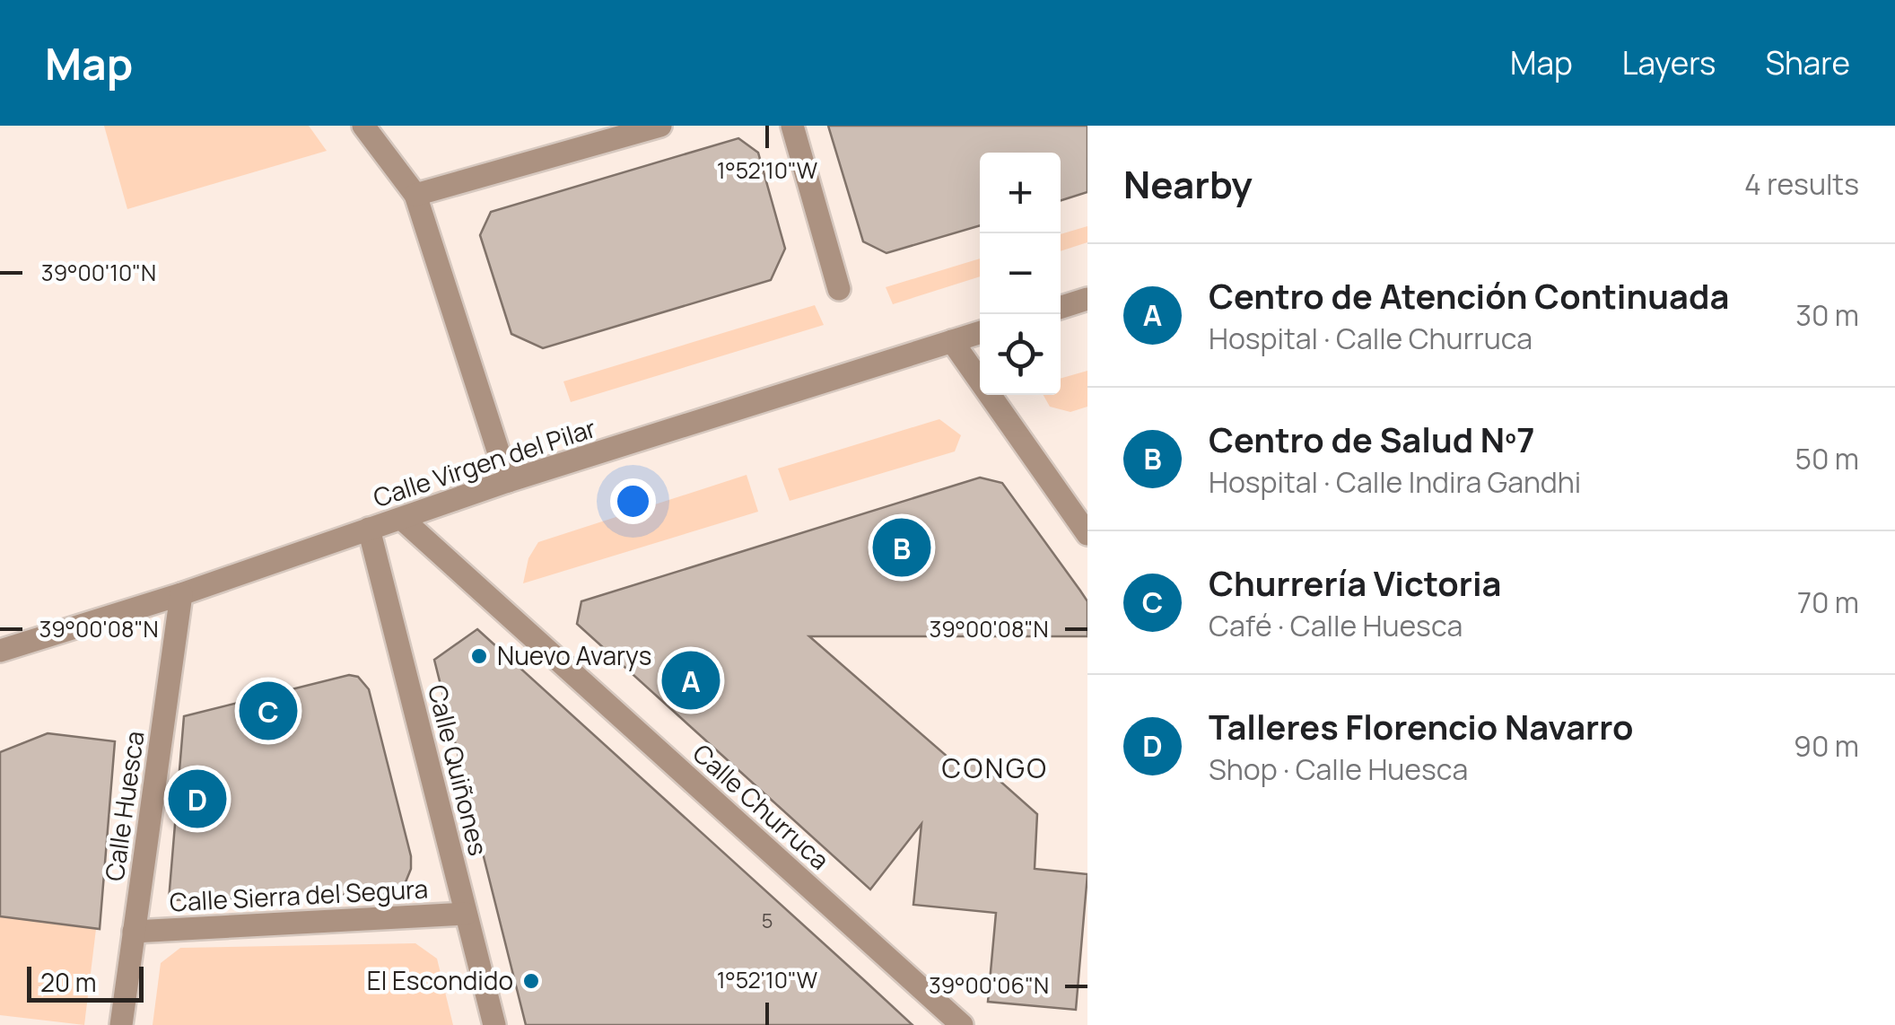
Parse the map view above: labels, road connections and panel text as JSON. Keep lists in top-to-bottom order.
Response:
{
  "streets": {
    "street": [
      "Calle Virgen del Pilar",
      "Calle Quiñones",
      "Calle Huesca",
      "Calle Churruca",
      "Calle Sierra del Segura"
    ]
  },
  "crossings": [
    ["Calle Virgen del Pilar", "Calle Quiñones"],
    ["Calle Virgen del Pilar", "Calle Huesca"],
    ["Calle Virgen del Pilar", "Calle Churruca"],
    ["Calle Quiñones", "Calle Sierra del Segura"],
    ["Calle Huesca", "Calle Sierra del Segura"]
  ],
  "districts": ["CONGO"],
  "places": ["Nuevo Avarys", "El Escondido"],
  "house_numbers": ["5"],
  "scale_bar": "20 m",
  "page": {
    "header": "Map",
    "nav": ["Map", "Layers", "Share"],
    "heading": ["Nearby", "4 results"],
    "map_buttons": ["+", "−"],
    "list": [
      {
        "mark": "A",
        "name": "Centro de Atención Continuada",
        "note": "Hospital · Calle Churruca",
        "value": "30 m"
      },
      {
        "mark": "B",
        "name": "Centro de Salud Nº7",
        "note": "Hospital · Calle Indira Gandhi",
        "value": "50 m"
      },
      {
        "mark": "C",
        "name": "Churrería Victoria",
        "note": "Café · Calle Huesca",
        "value": "70 m"
      },
      {
        "mark": "D",
        "name": "Talleres Florencio Navarro",
        "note": "Shop · Calle Huesca",
        "value": "90 m"
      }
    ],
    "pins": [
      "B",
      "A",
      "C",
      "D"
    ],
    "scale": "20 m"
  },
  "coordinates": [
    "1°52'10\"W",
    "39°00'10\"N",
    "39°00'08\"N",
    "39°00'06\"N"
  ]
}
